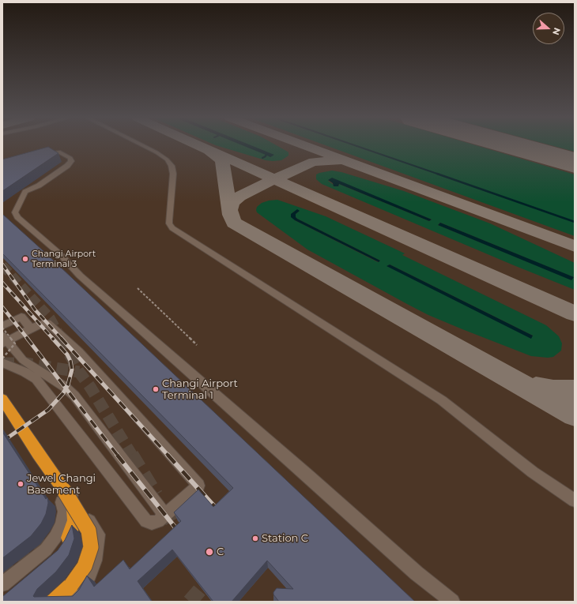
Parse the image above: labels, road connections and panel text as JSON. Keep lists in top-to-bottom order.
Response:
{
  "places": [
    "Changi Airport Terminal 3",
    "Changi Airport Terminal 1",
    "Jewel Changi Basement",
    "Station C",
    "C"
  ],
  "north": "right"
}
